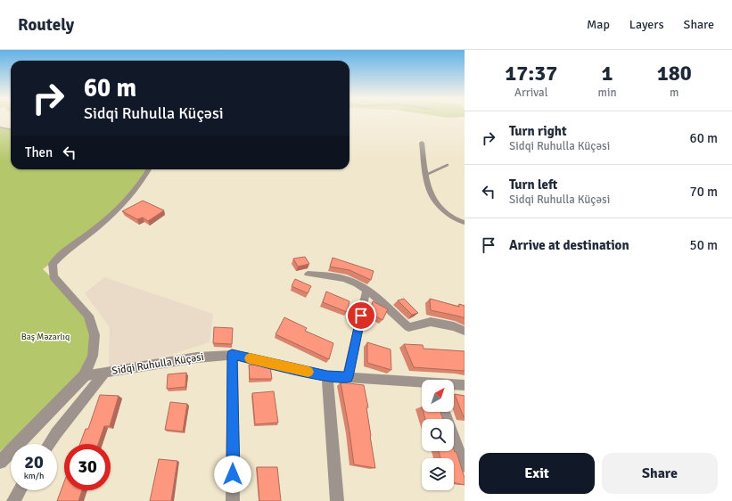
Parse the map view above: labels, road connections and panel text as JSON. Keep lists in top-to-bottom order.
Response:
{
  "streets": {
    "street": ["Sidqi Ruhulla Küçəsi"]
  },
  "parks": ["Baş Məzarlıq"],
  "north": "top right",
  "page": {
    "header": "Routely",
    "nav": ["Map", "Layers", "Share"],
    "eta": [
      "17:37",
      "Arrival",
      "1",
      "min",
      "180",
      "m"
    ],
    "turn": ["60 m", "Sidqi Ruhulla Küçəsi"],
    "list": [
      {
        "name": "Turn right",
        "note": "Sidqi Ruhulla Küçəsi",
        "value": "60 m"
      },
      {
        "name": "Turn left",
        "note": "Sidqi Ruhulla Küçəsi",
        "value": "70 m"
      },
      {
        "name": "Arrive at destination",
        "value": "50 m"
      }
    ],
    "then": "Then",
    "speed": "20 km/h",
    "limit": "30",
    "buttons": ["Exit", "Share"]
  }
}
